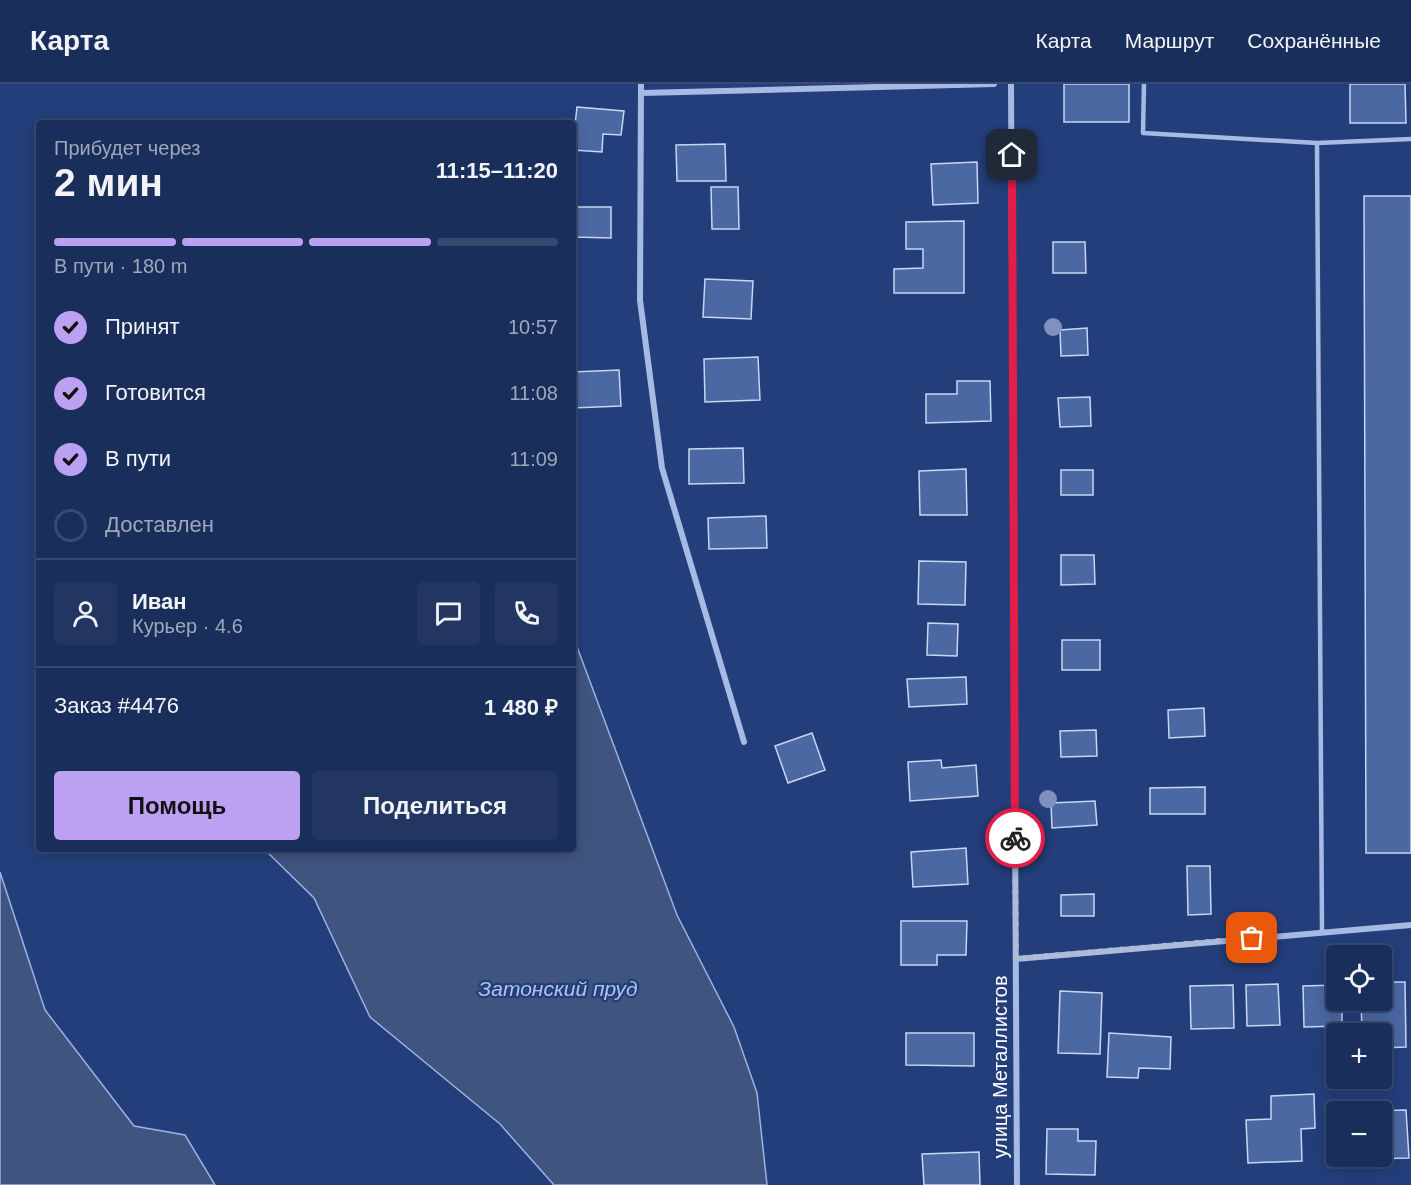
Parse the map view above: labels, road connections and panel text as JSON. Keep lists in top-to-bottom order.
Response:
{
  "streets": {
    "street": ["улица Металлистов"]
  },
  "water": ["Затонский пруд"],
  "page": {
    "header": "Карта",
    "nav": ["Карта", "Маршрут", "Сохранённые"],
    "heading": ["2 мин", "Прибудет через", "11:15–11:20"],
    "panel": [
      "Иван",
      "Курьер · 4.6",
      "Заказ #4476",
      "1 480 ₽"
    ],
    "bar": "В пути · 180 m",
    "list": [
      ["Принят", "10:57"],
      ["Готовится", "11:08"],
      ["В пути", "11:09"],
      "Доставлен"
    ],
    "buttons": ["Помощь", "Поделиться"],
    "map_buttons": ["+", "−"]
  }
}
